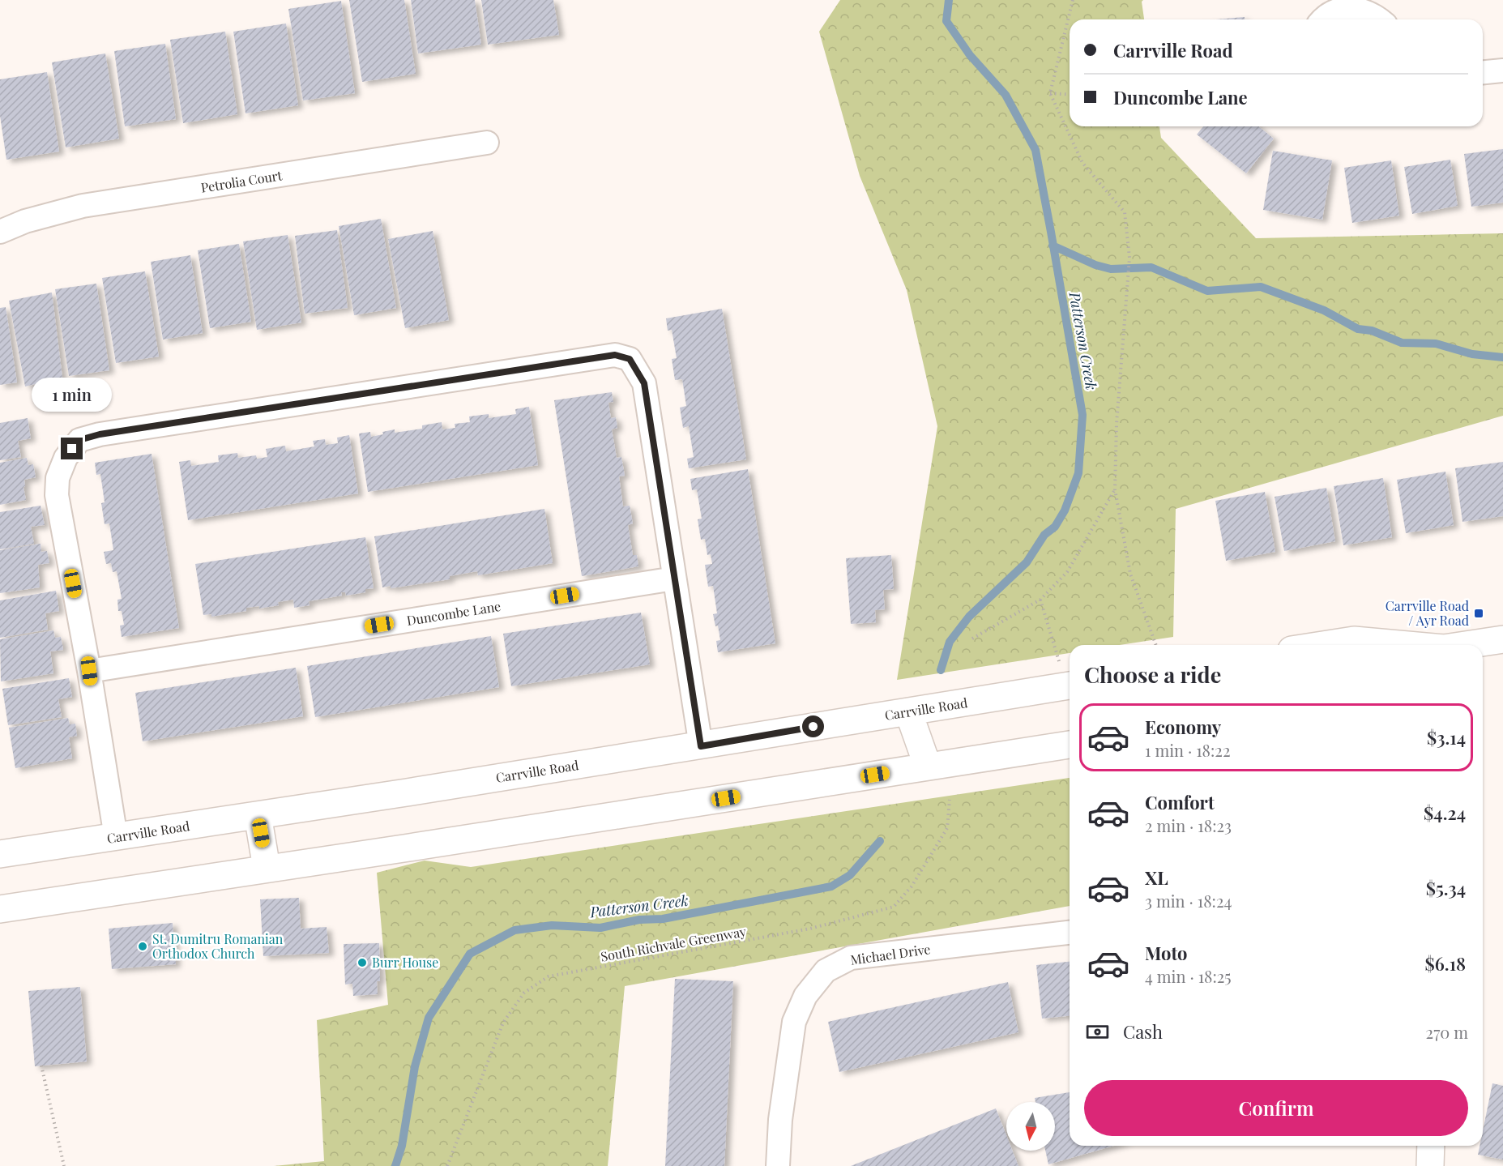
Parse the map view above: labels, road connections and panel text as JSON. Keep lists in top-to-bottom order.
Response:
{
  "streets": {
    "main road": ["Carrville Road"],
    "street": ["Petrolia Court", "Duncombe Lane", "Michael Drive"],
    "path": ["South Richvale Greenway"]
  },
  "water": ["Patterson Creek"],
  "places": {
    "transit": ["Carrville Road / Ayr Road"],
    "other": ["St. Dumitru Romanian Orthodox Church", "Burr House"]
  },
  "north": "bottom",
  "page": {
    "banner": ["Carrville Road", "Duncombe Lane"],
    "bubble": "1 min",
    "heading": "Choose a ride",
    "list": [
      {
        "name": "Economy",
        "note": "1 min · 18:22",
        "value": "$3.14"
      },
      {
        "name": "Comfort",
        "note": "2 min · 18:23",
        "value": "$4.24"
      },
      {
        "name": "XL",
        "note": "3 min · 18:24",
        "value": "$5.34"
      },
      {
        "name": "Moto",
        "note": "4 min · 18:25",
        "value": "$6.18"
      }
    ],
    "pay": ["Cash", "270 m"],
    "buttons": "Confirm"
  }
}
